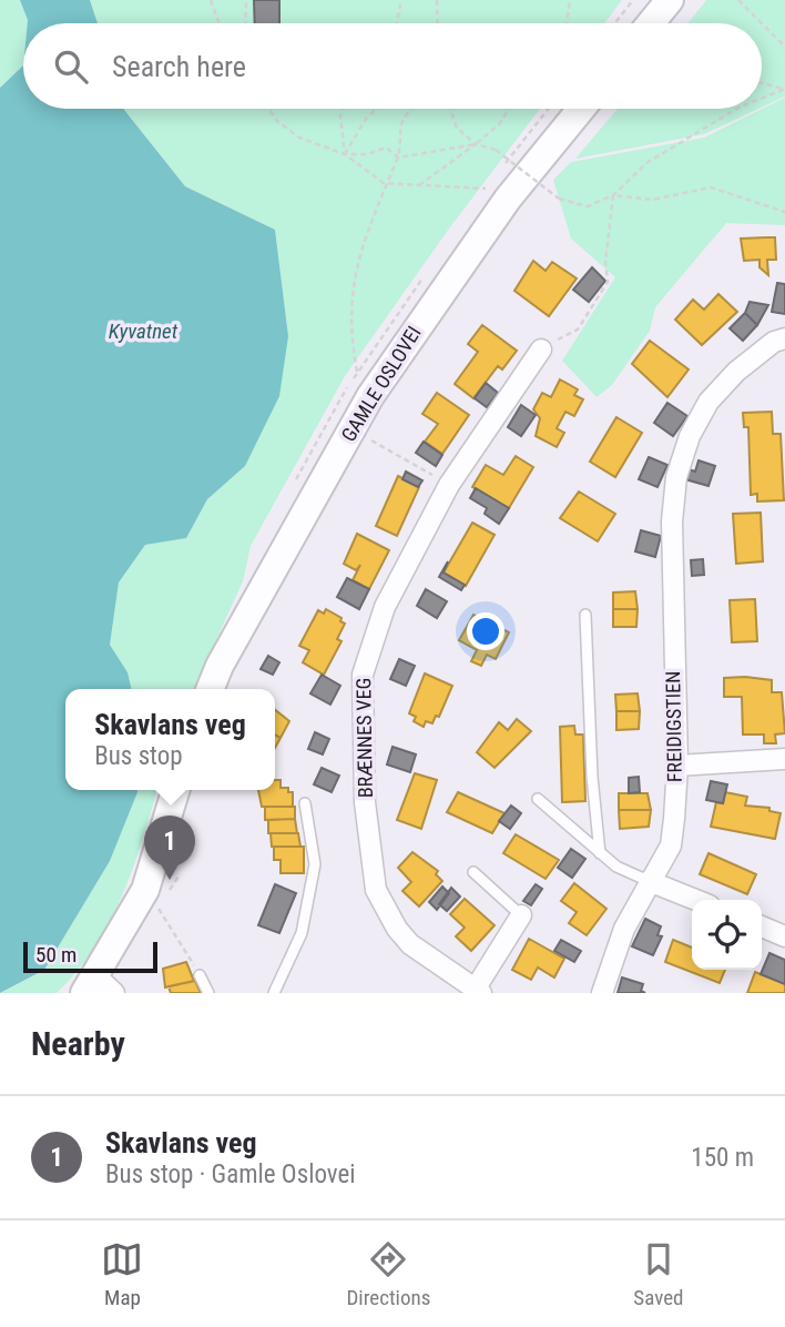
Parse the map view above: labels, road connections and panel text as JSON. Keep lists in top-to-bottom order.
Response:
{
  "streets": {
    "street": ["GAMLE OSLOVEI", "FREIDIGSTIEN", "BRÆNNES VEG"]
  },
  "water": ["Kyvatnet"],
  "scale_bar": "50 m",
  "page": {
    "search": "Search here",
    "popup": ["Skavlans veg", "Bus stop"],
    "pins": "1",
    "scale": "50 m",
    "heading": "Nearby",
    "list": [
      {
        "mark": "1",
        "name": "Skavlans veg",
        "note": "Bus stop · Gamle Oslovei",
        "value": "150 m"
      }
    ],
    "nav": ["Map", "Directions", "Saved"]
  }
}
